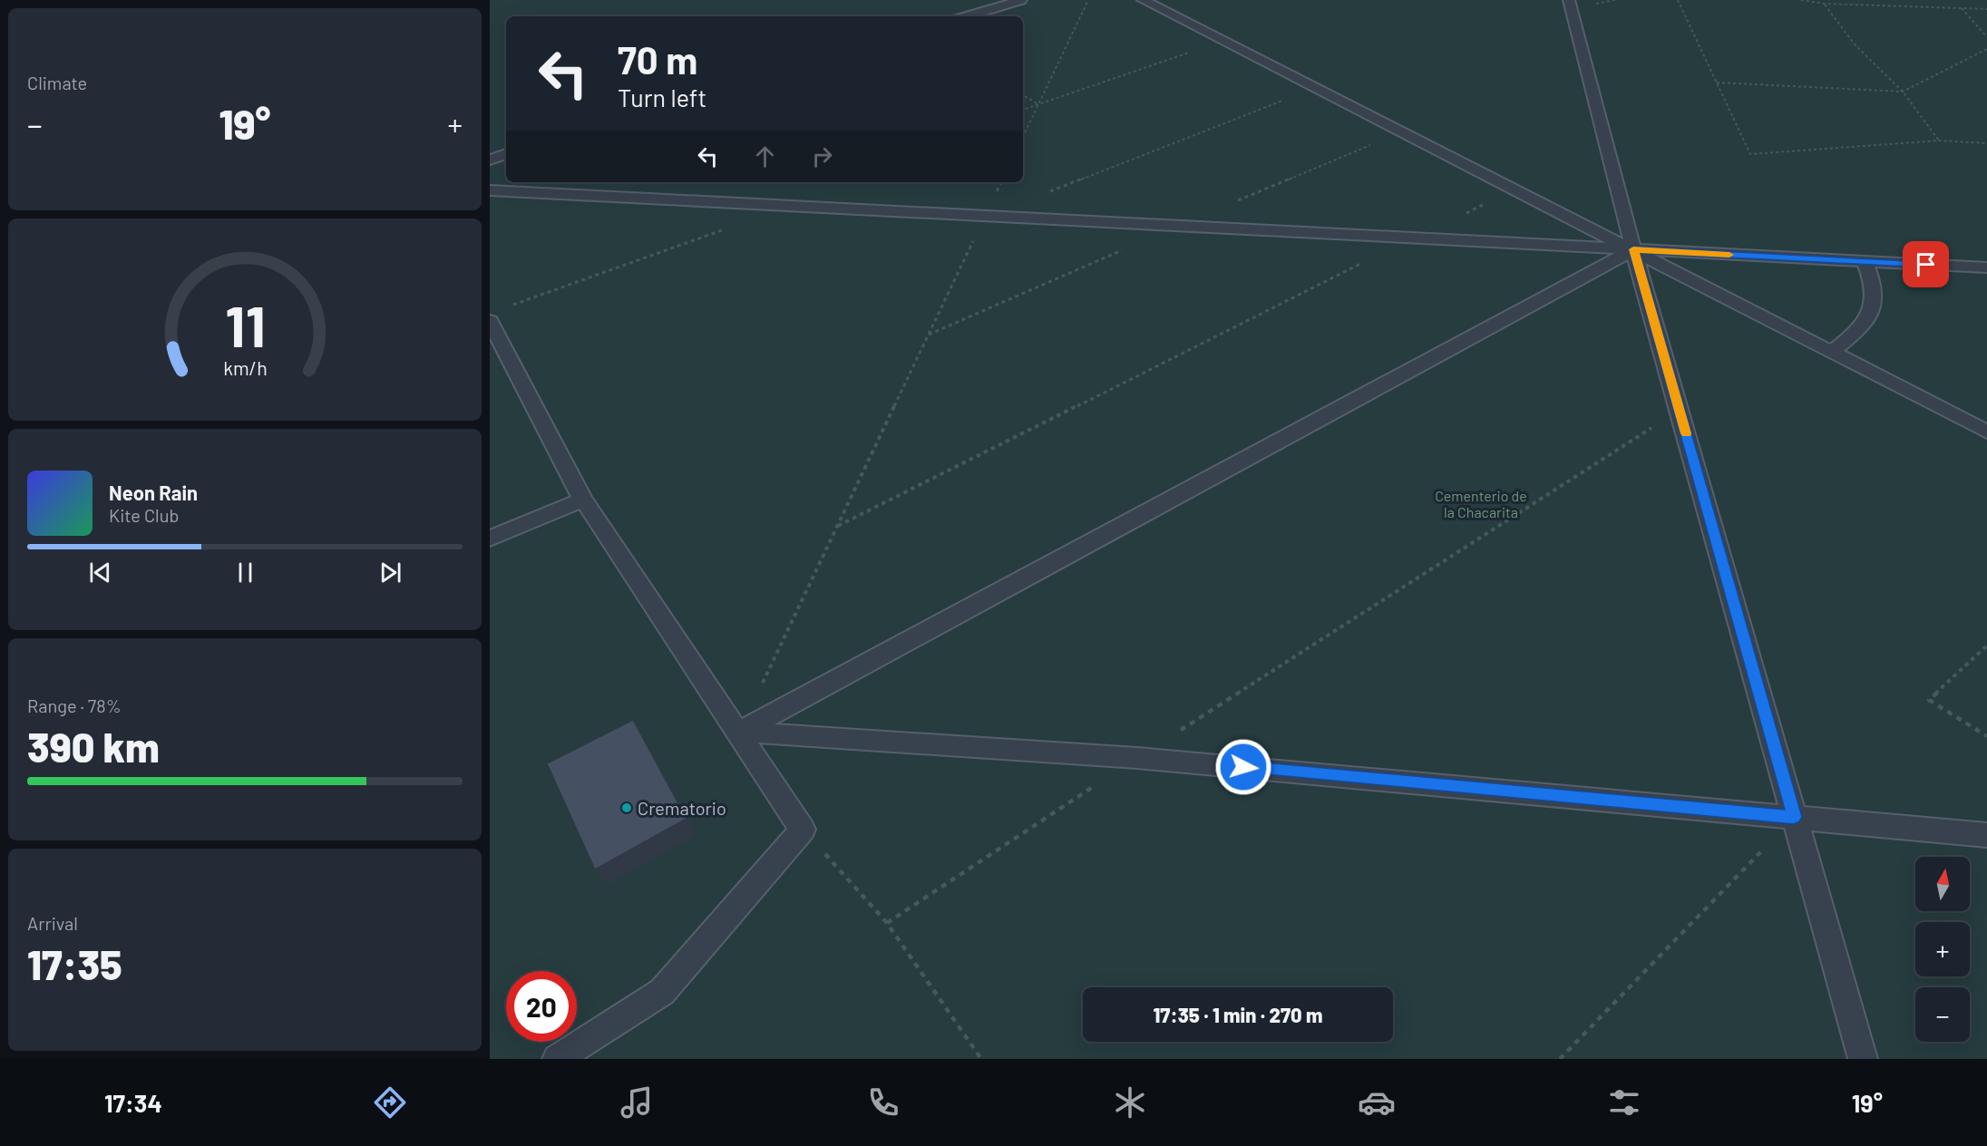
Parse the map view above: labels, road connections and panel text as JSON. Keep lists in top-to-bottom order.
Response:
{
  "parks": ["Cementerio de la Chacarita"],
  "places": ["Crematorio"],
  "north": "top",
  "page": {
    "tile": [
      "Climate",
      ["Range · 78%", "390 km"],
      ["Arrival", "17:35"]
    ],
    "turn": ["70 m", "Turn left"],
    "heat": ["−", "19°", "+"],
    "song": ["Neon Rain", "Kite Club"],
    "map_buttons": ["+", "−"],
    "limit": "20",
    "trip": "17:35 · 1 min · 270 m",
    "tabs": ["17:34", "19°"],
    "gauge": ["11", "km/h"]
  }
}
